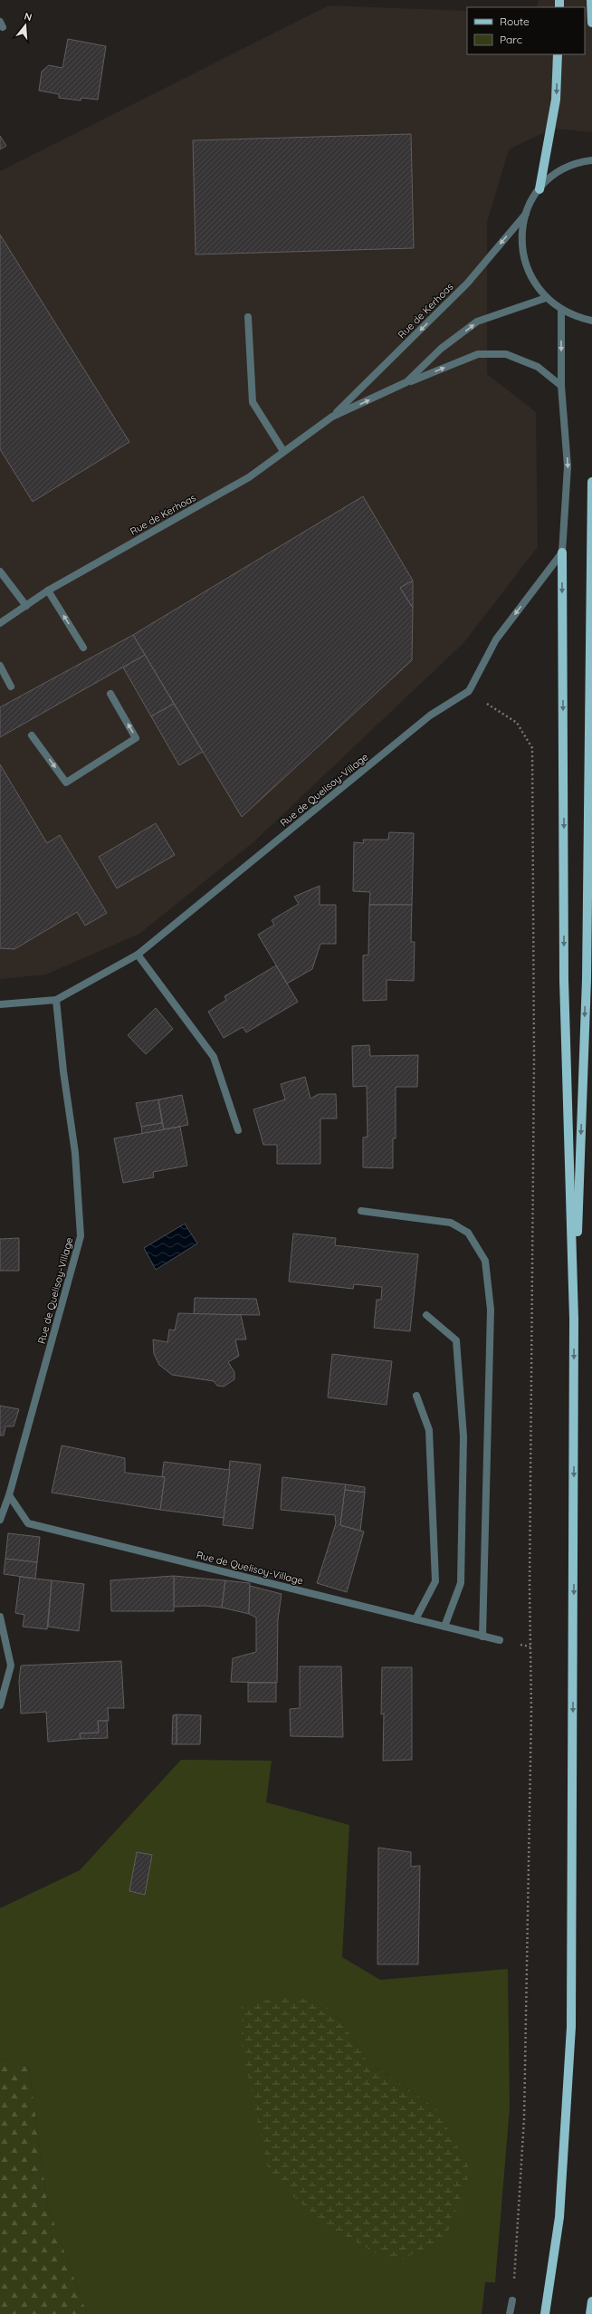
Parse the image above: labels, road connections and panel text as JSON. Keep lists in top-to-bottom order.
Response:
{
  "streets": {
    "street": ["Rue de Kerhoas", "Rue de Quelisoy-Village"]
  },
  "legend": ["Route", "Parc"],
  "north": "top"
}
